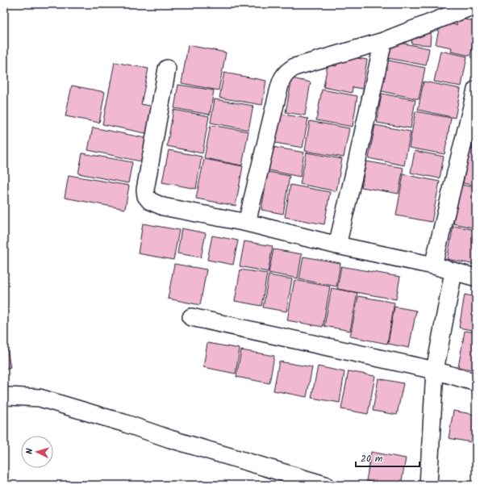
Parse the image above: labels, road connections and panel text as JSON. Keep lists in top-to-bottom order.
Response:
{
  "scale_bar": "20 m",
  "north": "left"
}
